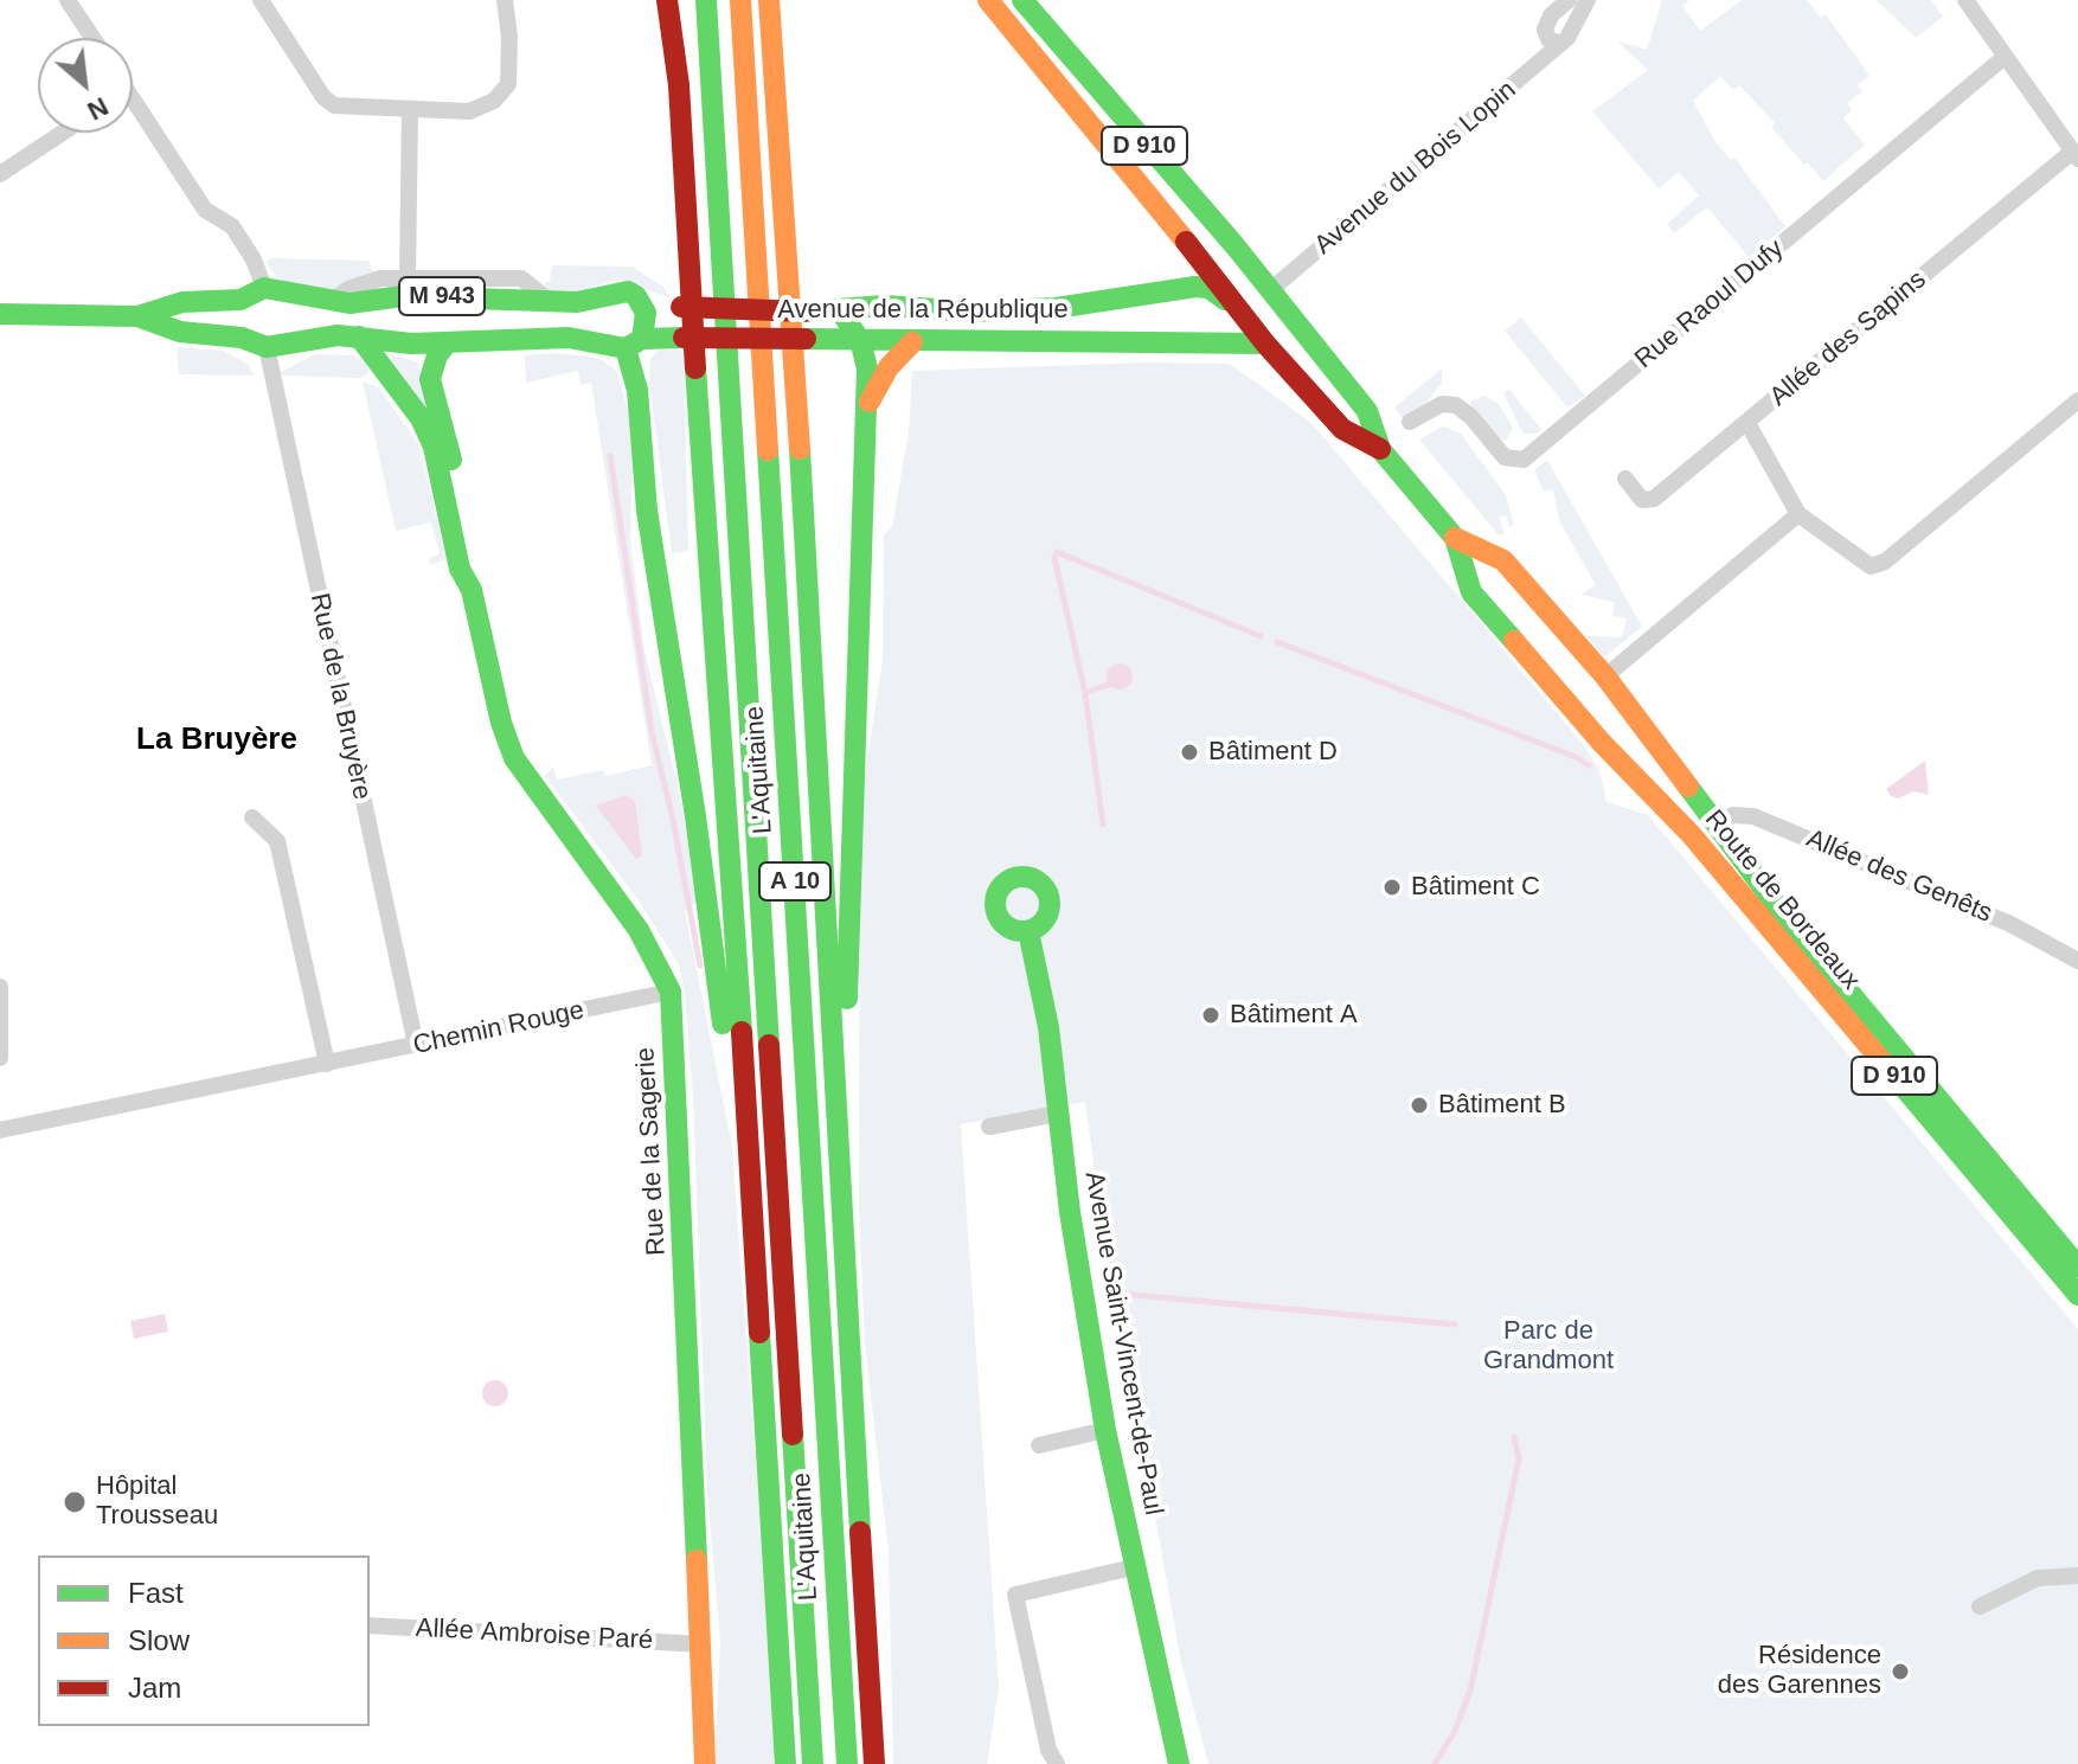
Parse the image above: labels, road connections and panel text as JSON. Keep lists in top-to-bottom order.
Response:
{
  "streets": {
    "main road": [
      "D 910",
      "M 943",
      "Avenue de la République",
      "L'Aquitaine",
      "A 10",
      "Route de Bordeaux",
      "Rue de la Sagerie",
      "Avenue Saint-Vincent-de-Paul"
    ],
    "street": [
      "Avenue du Bois Lopin",
      "Rue Raoul Dufy",
      "Allée des Sapins",
      "Rue de la Bruyère",
      "Allée des Genêts",
      "Chemin Rouge",
      "Allée Ambroise Paré"
    ]
  },
  "crossings": [
    ["D 910", "Avenue du Bois Lopin"],
    ["D 910", "Avenue de la République"],
    ["D 910", "Route de Bordeaux"],
    ["Avenue de la République", "Rue de la Bruyère"],
    ["Avenue de la République", "Rue de la Sagerie"],
    ["Rue de la Bruyère", "Chemin Rouge"],
    ["Allée des Genêts", "Route de Bordeaux"],
    ["Chemin Rouge", "Rue de la Sagerie"],
    ["Rue de la Sagerie", "Allée Ambroise Paré"]
  ],
  "districts": ["La Bruyère"],
  "parks": ["Parc de Grandmont"],
  "places": [
    "Bâtiment D",
    "Bâtiment C",
    "Bâtiment A",
    "Bâtiment B",
    "Hôpital Trousseau",
    "Résidence des Garennes"
  ],
  "legend": ["Fast", "Slow", "Jam"],
  "north": "bottom right"
}
